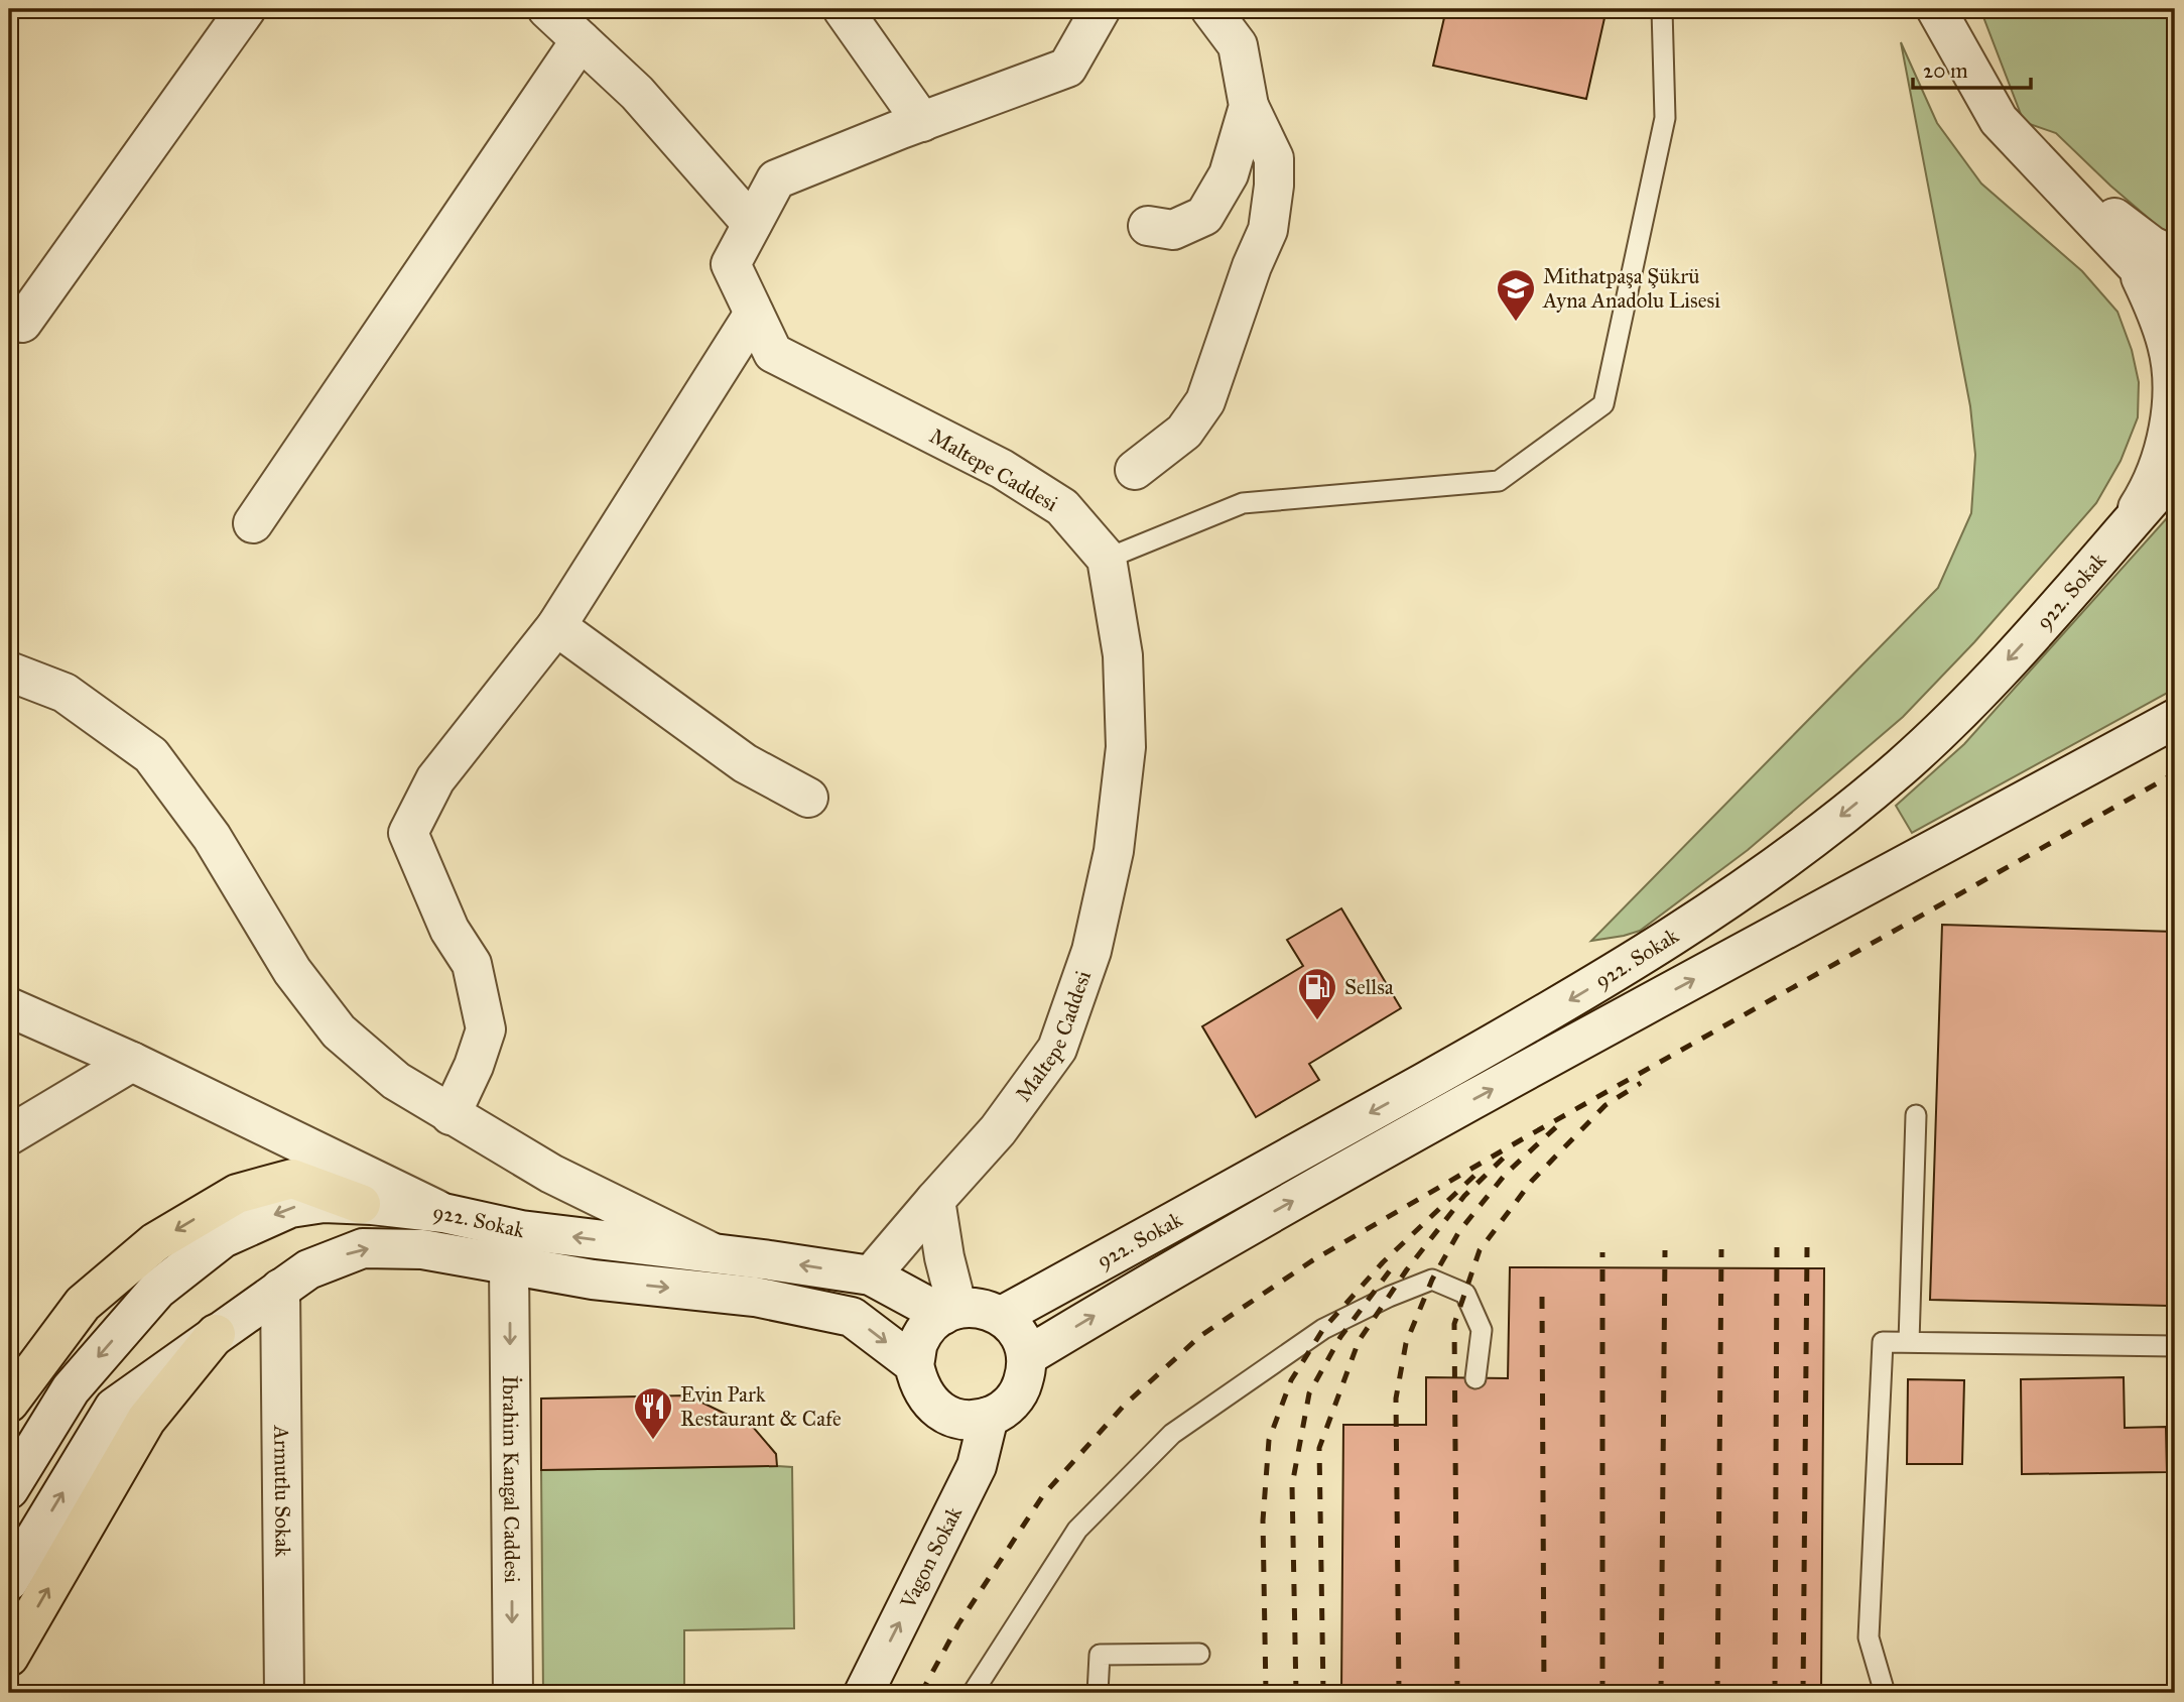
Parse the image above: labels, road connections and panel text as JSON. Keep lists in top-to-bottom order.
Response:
{
  "streets": {
    "street": [
      "Maltepe Caddesi",
      "922. Sokak",
      "İbrahim Kangal Caddesi",
      "Armutlu Sokak",
      "Vagon Sokak"
    ]
  },
  "crossings": [
    ["Maltepe Caddesi", "922. Sokak"],
    ["922. Sokak", "Vagon Sokak"]
  ],
  "one_way": ["İbrahim Kangal Caddesi", "Vagon Sokak"],
  "places": {
    "school or university": ["Mithatpaşa Şükrü Ayna Anadolu Lisesi"],
    "fuel station": ["Sellsa"],
    "restaurant": ["Evin Park Restaurant & Cafe"]
  },
  "scale_bar": "20 m"
}
